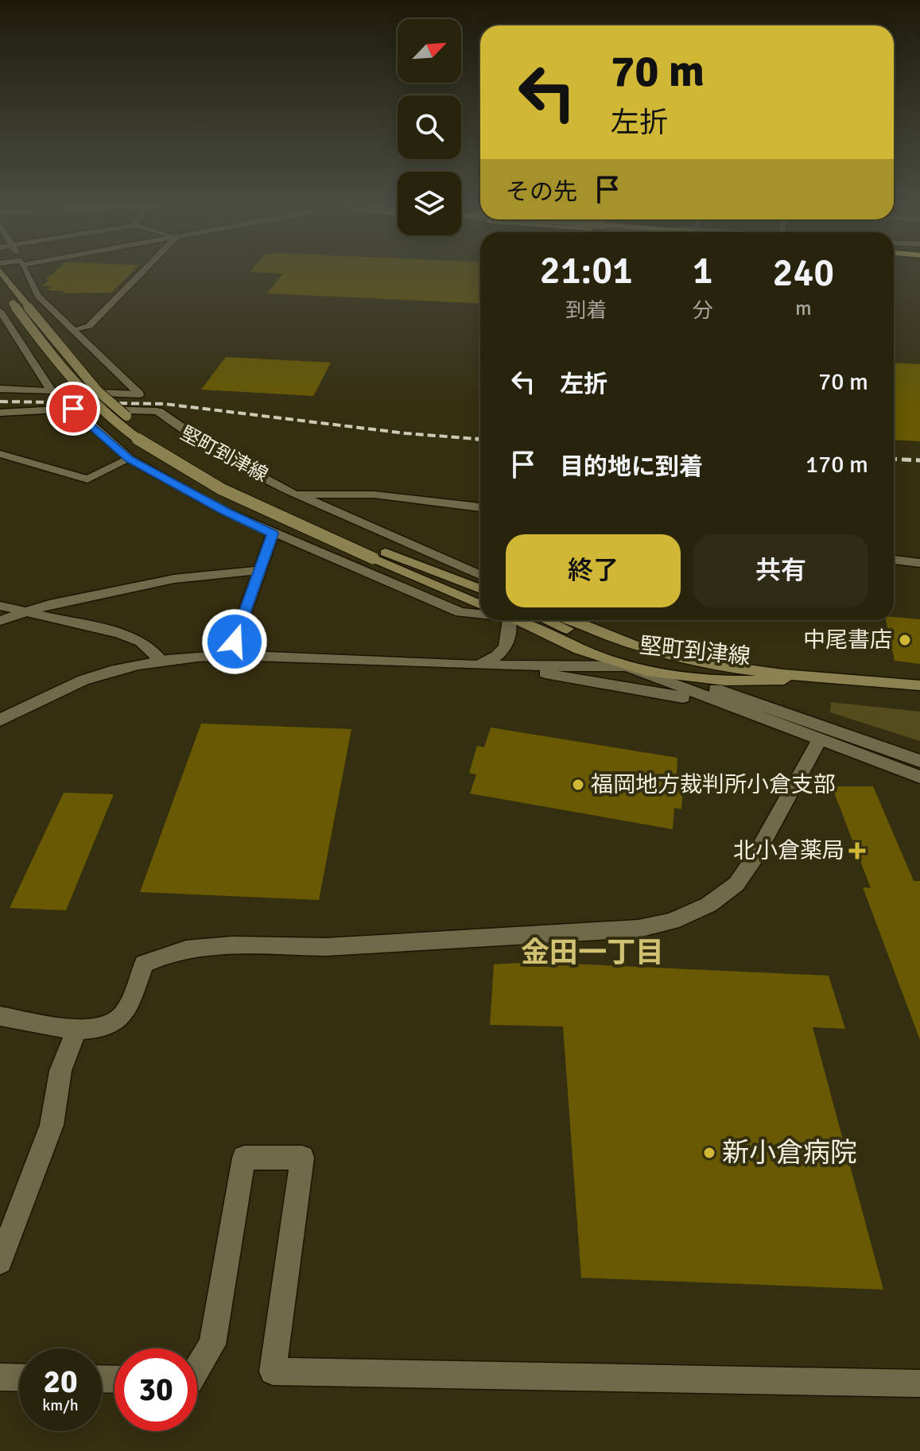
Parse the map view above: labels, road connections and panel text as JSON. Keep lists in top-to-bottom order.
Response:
{
  "streets": {
    "main road": ["堅町到津線"]
  },
  "districts": ["金田一丁目"],
  "places": {
    "other": ["中尾書店", "福岡地方裁判所小倉支部", "新小倉病院"],
    "health": ["北小倉薬局"]
  },
  "north": "top right",
  "page": {
    "turn": ["70 m", "左折"],
    "then": "その先",
    "eta": [
      "21:01",
      "到着",
      "1",
      "分",
      "240",
      "m"
    ],
    "list": [
      {
        "name": "左折",
        "value": "70 m"
      },
      {
        "name": "目的地に到着",
        "value": "170 m"
      }
    ],
    "buttons": ["終了", "共有"],
    "speed": "20 km/h",
    "limit": "30"
  }
}
